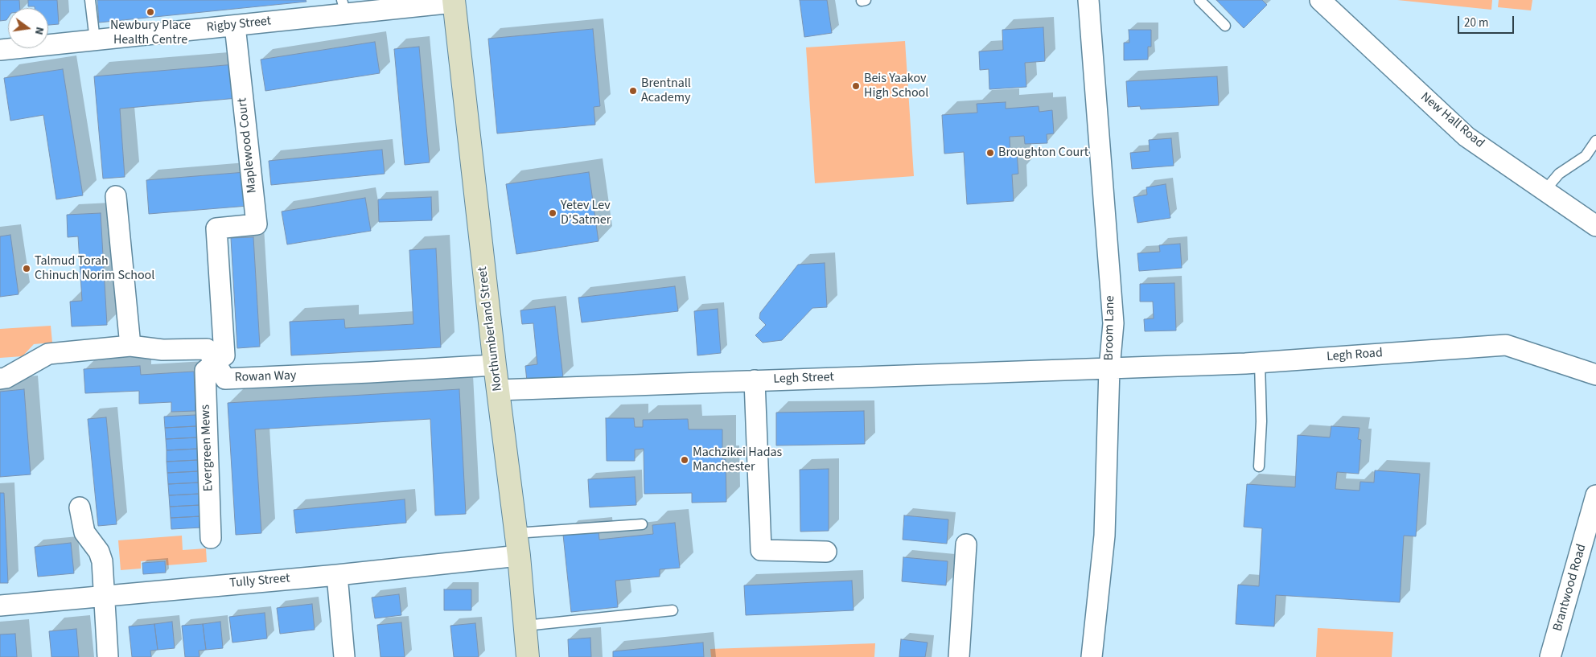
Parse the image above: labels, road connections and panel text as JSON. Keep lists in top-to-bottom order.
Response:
{
  "streets": {
    "street": [
      "Rigby Street",
      "New Hall Road",
      "Maplewood Court",
      "Broom Lane",
      "Northumberland Street",
      "Legh Road",
      "Rowan Way",
      "Legh Street",
      "Evergreen Mews",
      "Tully Street",
      "Brantwood Road"
    ]
  },
  "crossings": [
    ["Rigby Street", "Maplewood Court"],
    ["Rigby Street", "Northumberland Street"],
    ["Maplewood Court", "Rowan Way"],
    ["Maplewood Court", "Evergreen Mews"],
    ["Broom Lane", "Legh Road"],
    ["Broom Lane", "Legh Street"],
    ["Northumberland Street", "Rowan Way"],
    ["Northumberland Street", "Legh Street"],
    ["Northumberland Street", "Tully Street"],
    ["Legh Road", "Legh Street"],
    ["Rowan Way", "Evergreen Mews"]
  ],
  "places": [
    "Newbury Place Health Centre",
    "Beis Yaakov High School",
    "Brentnall Academy",
    "Broughton Court",
    "Yetev Lev D'Satmer",
    "Talmud Torah Chinuch Norim School",
    "Machzikei Hadas Manchester"
  ],
  "scale_bar": "20 m",
  "north": "right"
}
